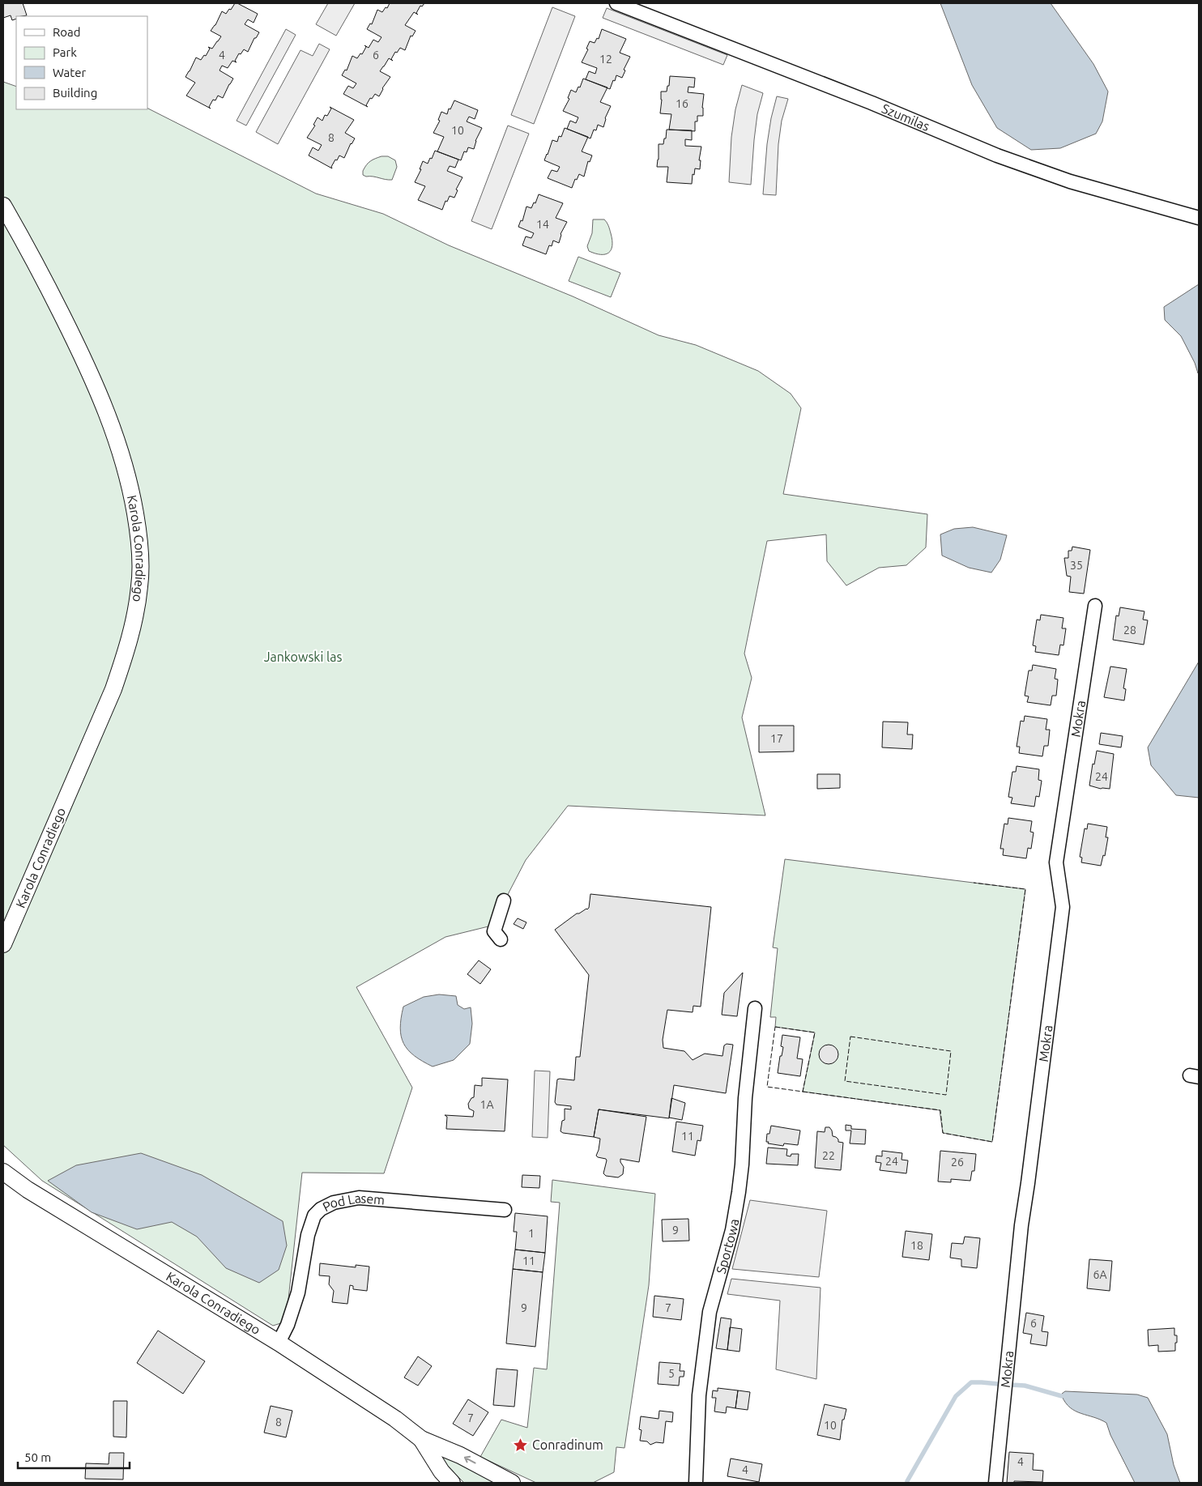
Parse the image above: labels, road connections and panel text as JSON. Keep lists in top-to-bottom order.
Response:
{
  "streets": {
    "street": [
      "Szumilas",
      "Karola Conradiego",
      "Mokra",
      "Pod Lasem",
      "Sportowa"
    ]
  },
  "crossings": [
    ["Karola Conradiego", "Pod Lasem"]
  ],
  "parks": ["Jankowski las"],
  "places": {
    "place": ["Conradinum"]
  },
  "house_numbers": [
    "4",
    "6",
    "12",
    "16",
    "10",
    "8",
    "14",
    "35",
    "28",
    "17",
    "24",
    "1A",
    "11",
    "22",
    "24",
    "26",
    "9",
    "1",
    "18",
    "11",
    "6A",
    "9",
    "7",
    "6",
    "5",
    "7",
    "8",
    "10",
    "4",
    "4"
  ],
  "legend": [
    "Road",
    "Park",
    "Water",
    "Building"
  ],
  "scale_bar": "50 m"
}
